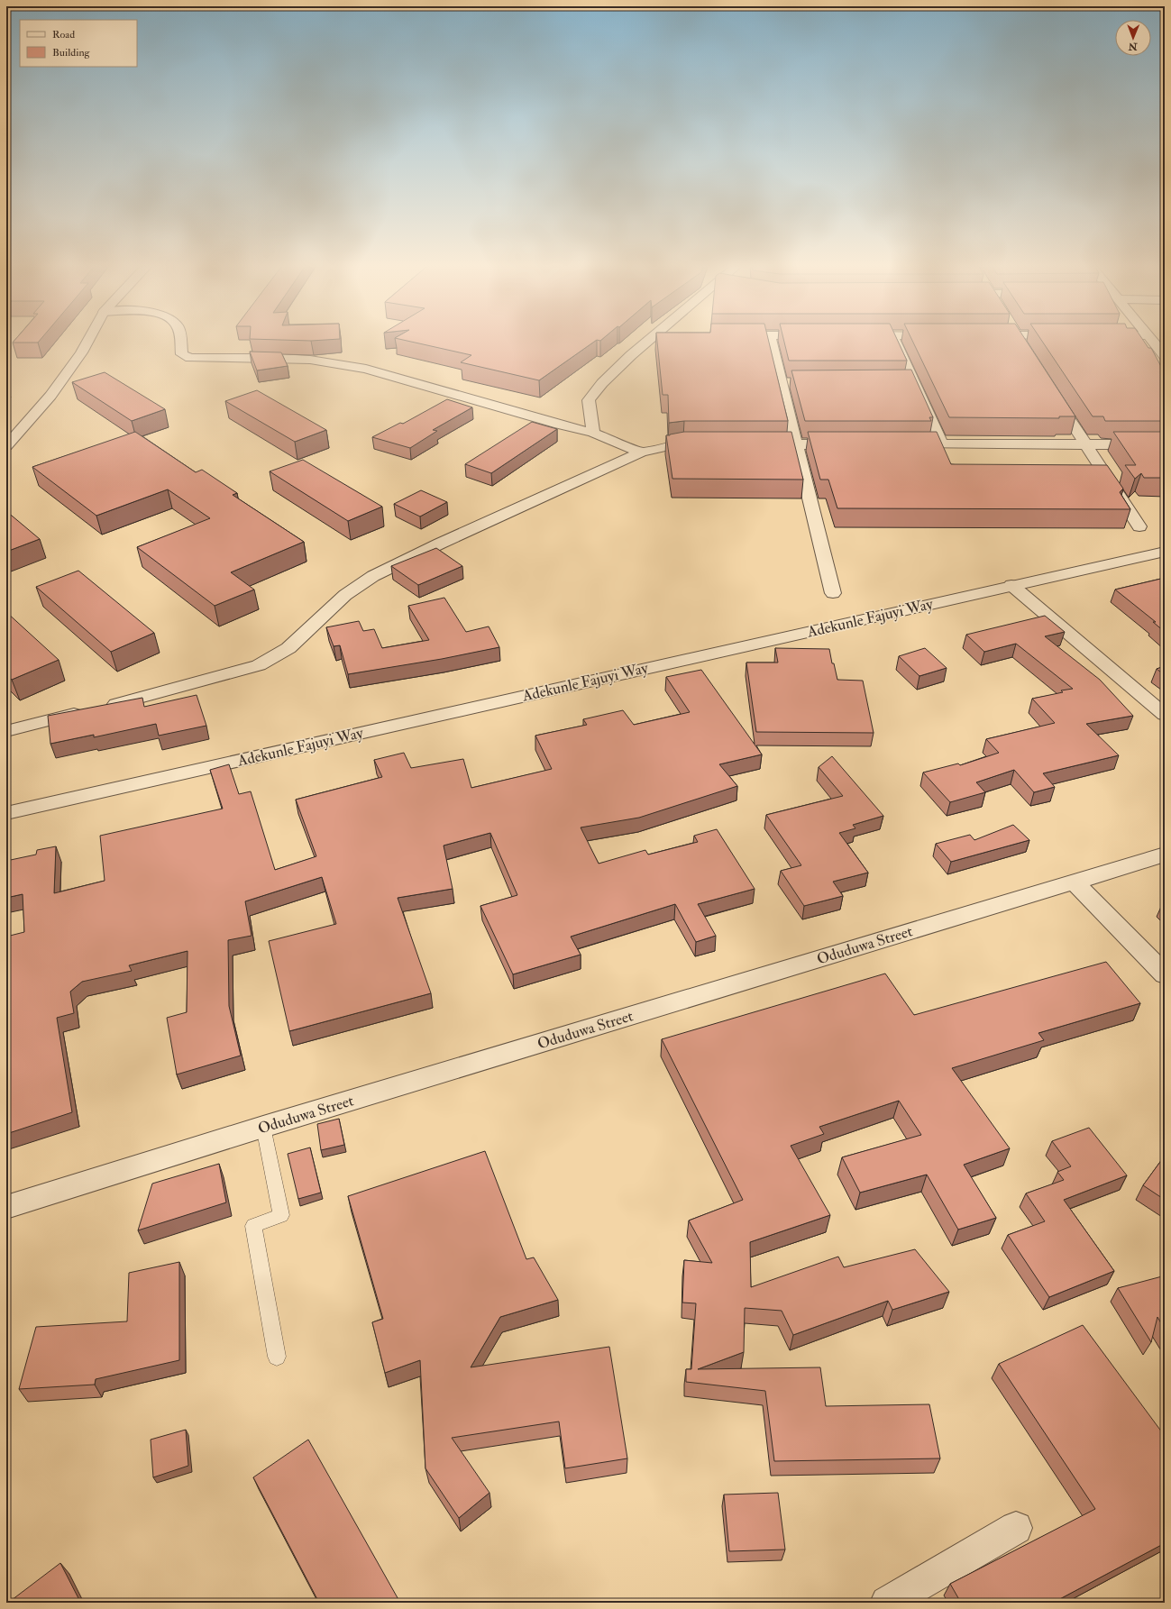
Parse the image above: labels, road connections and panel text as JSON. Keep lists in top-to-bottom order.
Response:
{
  "streets": {
    "street": ["Adekunle Fajuyi Way", "Oduduwa Street"]
  },
  "legend": ["Road", "Building"],
  "north": "bottom"
}
